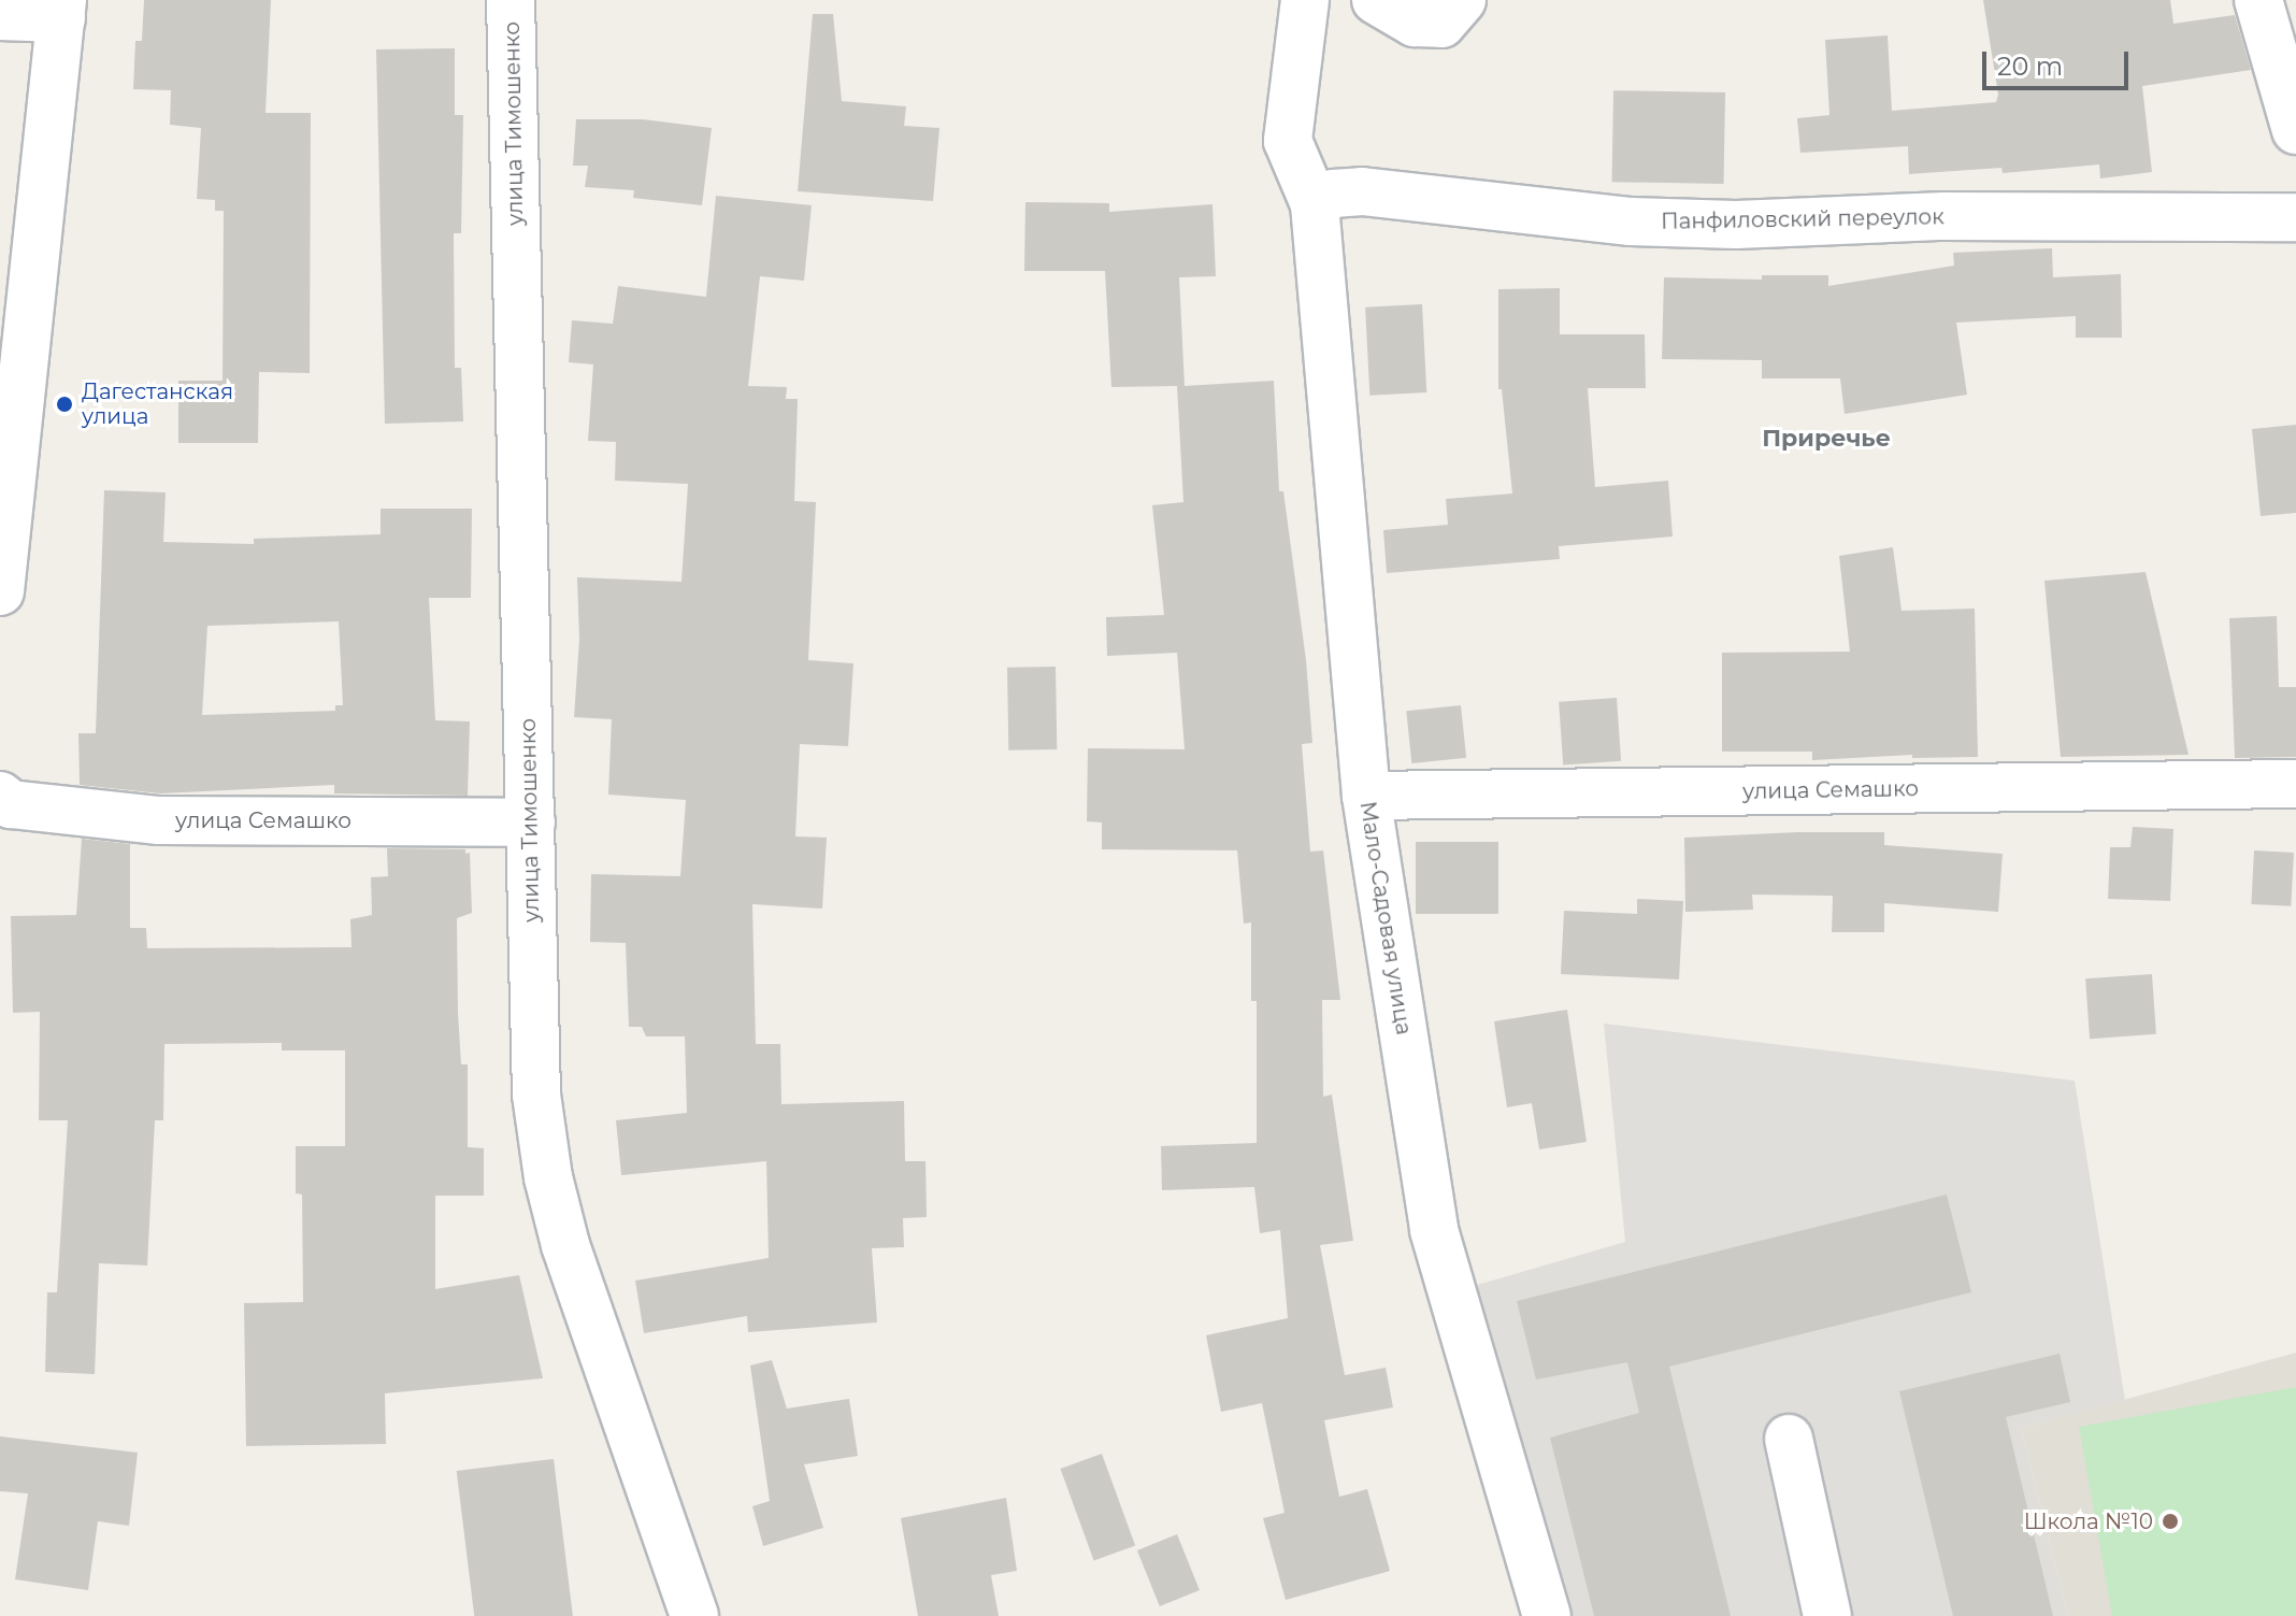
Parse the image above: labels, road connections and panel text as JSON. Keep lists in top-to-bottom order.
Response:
{
  "streets": {
    "street": [
      "улица Тимошенко",
      "Панфиловский переулок",
      "улица Семашко",
      "Мало-Садовая улица"
    ]
  },
  "crossings": [
    ["улица Тимошенко", "улица Семашко"],
    ["Панфиловский переулок", "Мало-Садовая улица"],
    ["улица Семашко", "Мало-Садовая улица"]
  ],
  "districts": ["Приречье"],
  "places": ["Дагестанская улица", "Школа №10"],
  "scale_bar": "20 m"
}
